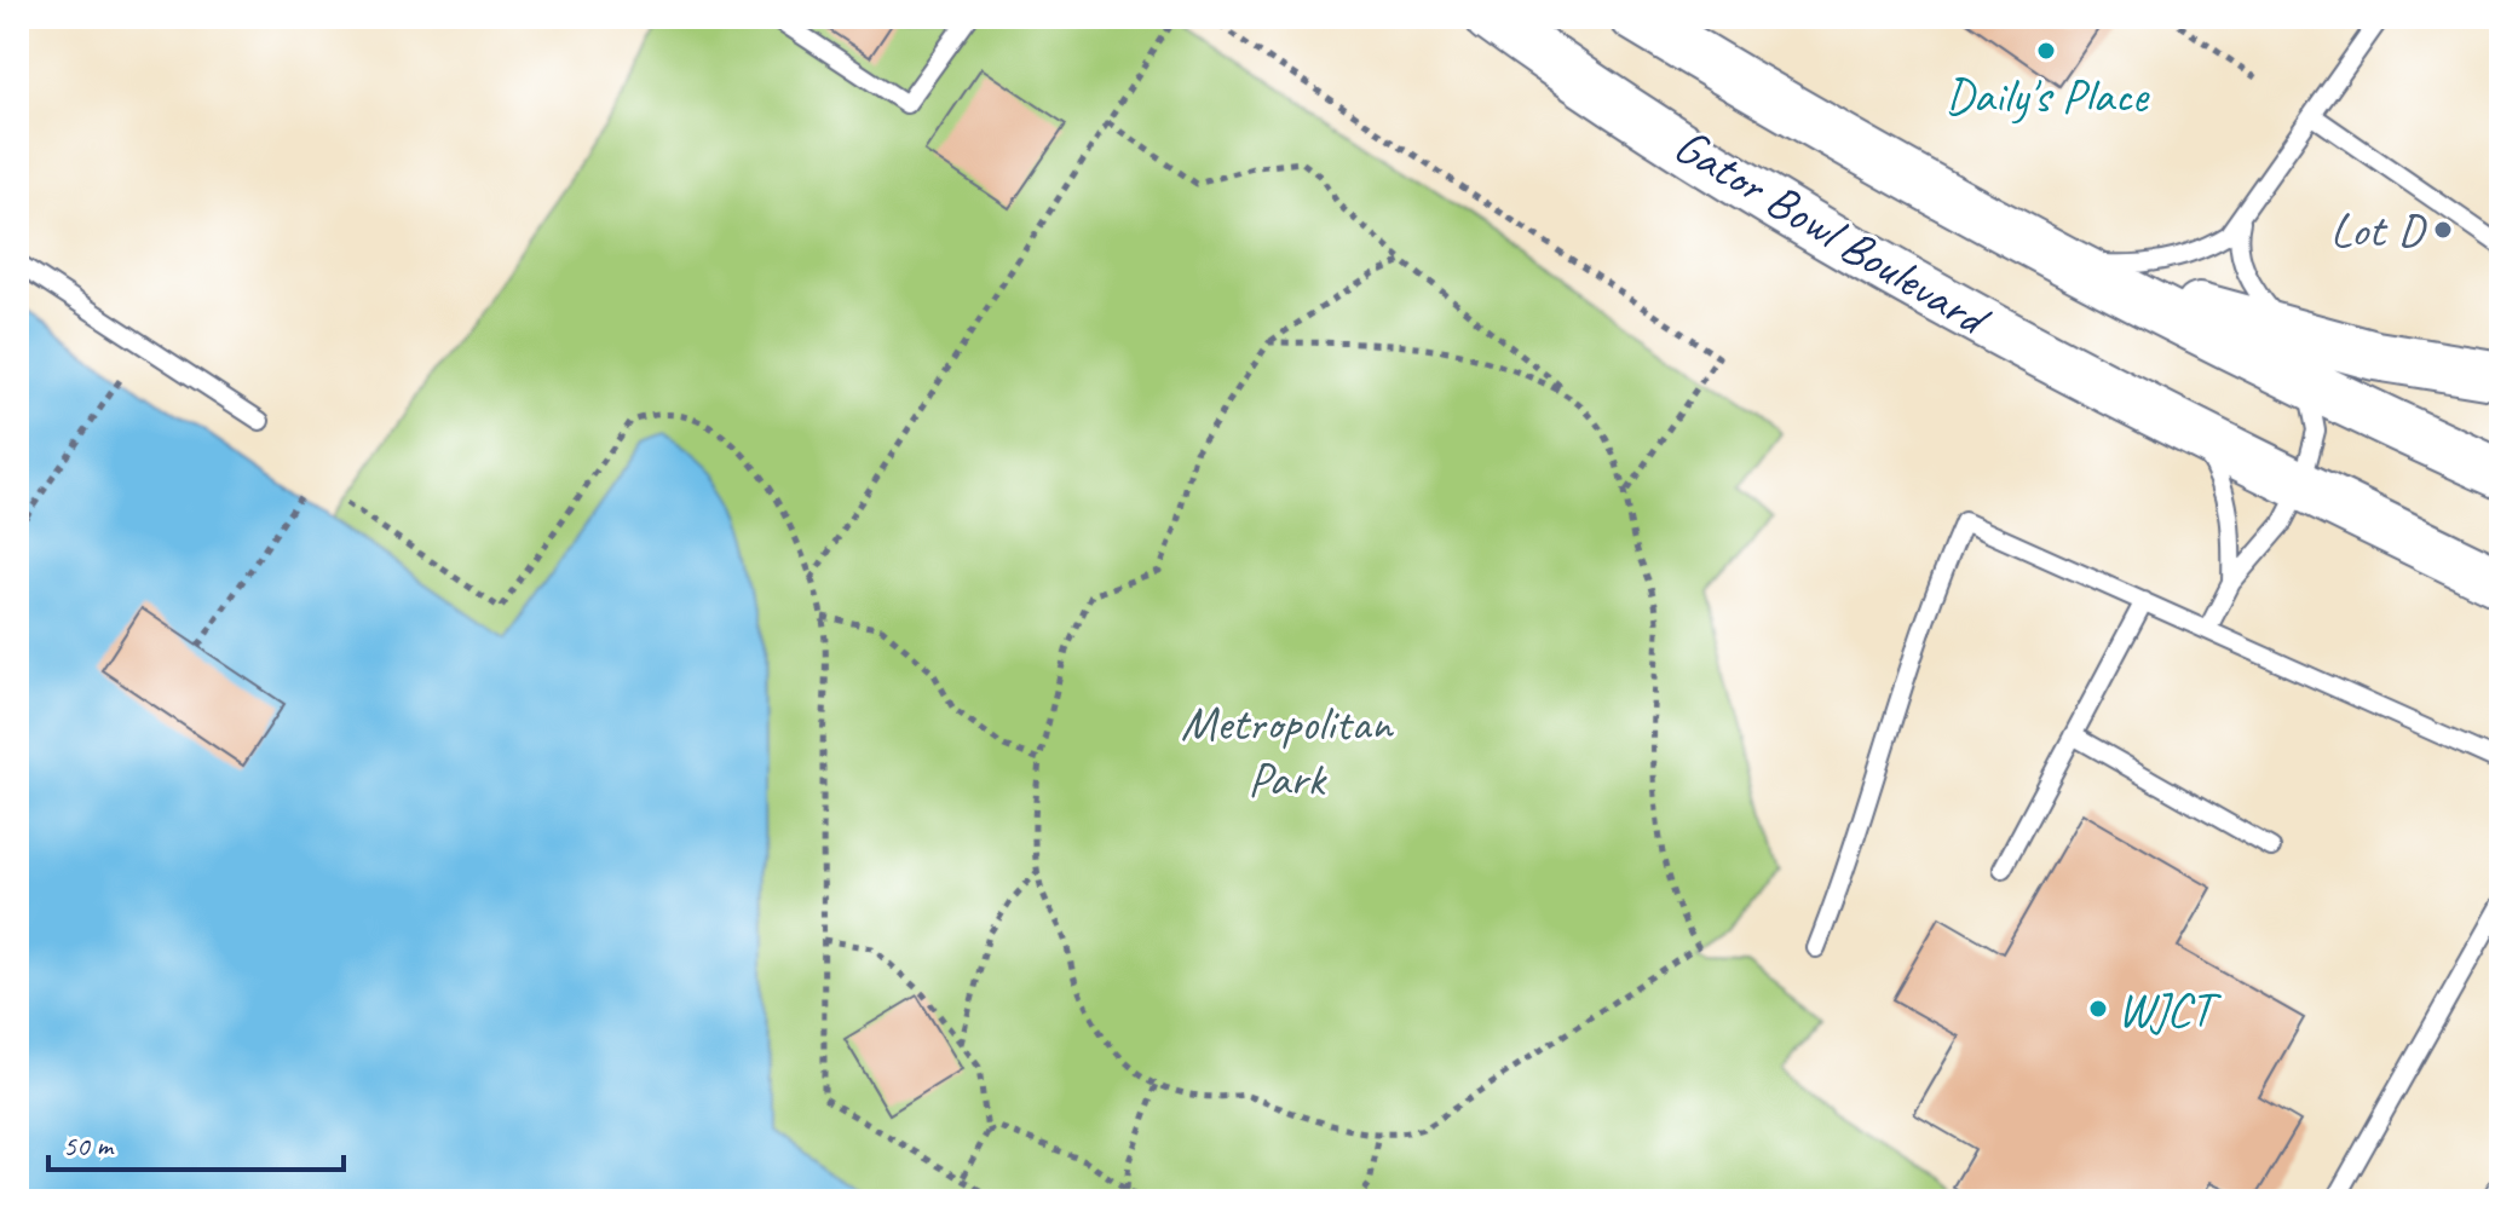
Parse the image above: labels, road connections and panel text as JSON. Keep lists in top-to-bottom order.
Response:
{
  "streets": {
    "main road": ["Gator Bowl Boulevard"]
  },
  "parks": ["Metropolitan Park"],
  "places": ["Daily's Place", "Lot D", "WJCT"],
  "scale_bar": "50 m"
}
